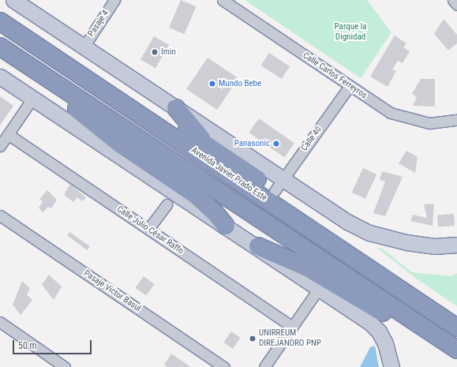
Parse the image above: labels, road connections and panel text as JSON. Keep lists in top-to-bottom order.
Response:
{
  "streets": {
    "highway": ["Avenida Javier Prado Este"],
    "street": [
      "Pasaje 4",
      "Calle Carlos Ferreyros",
      "Calle 40",
      "Calle Julio César Raffo",
      "Pasaje Víctor Basul"
    ]
  },
  "crossings": [
    ["Calle Carlos Ferreyros", "Calle 40"]
  ],
  "parks": ["Parque la Dignidad"],
  "places": [
    "Imin",
    "Mundo Bebe",
    "Panasonic",
    "UNIRREUM DIREJANDRO PNP"
  ],
  "scale_bar": "50 m"
}
